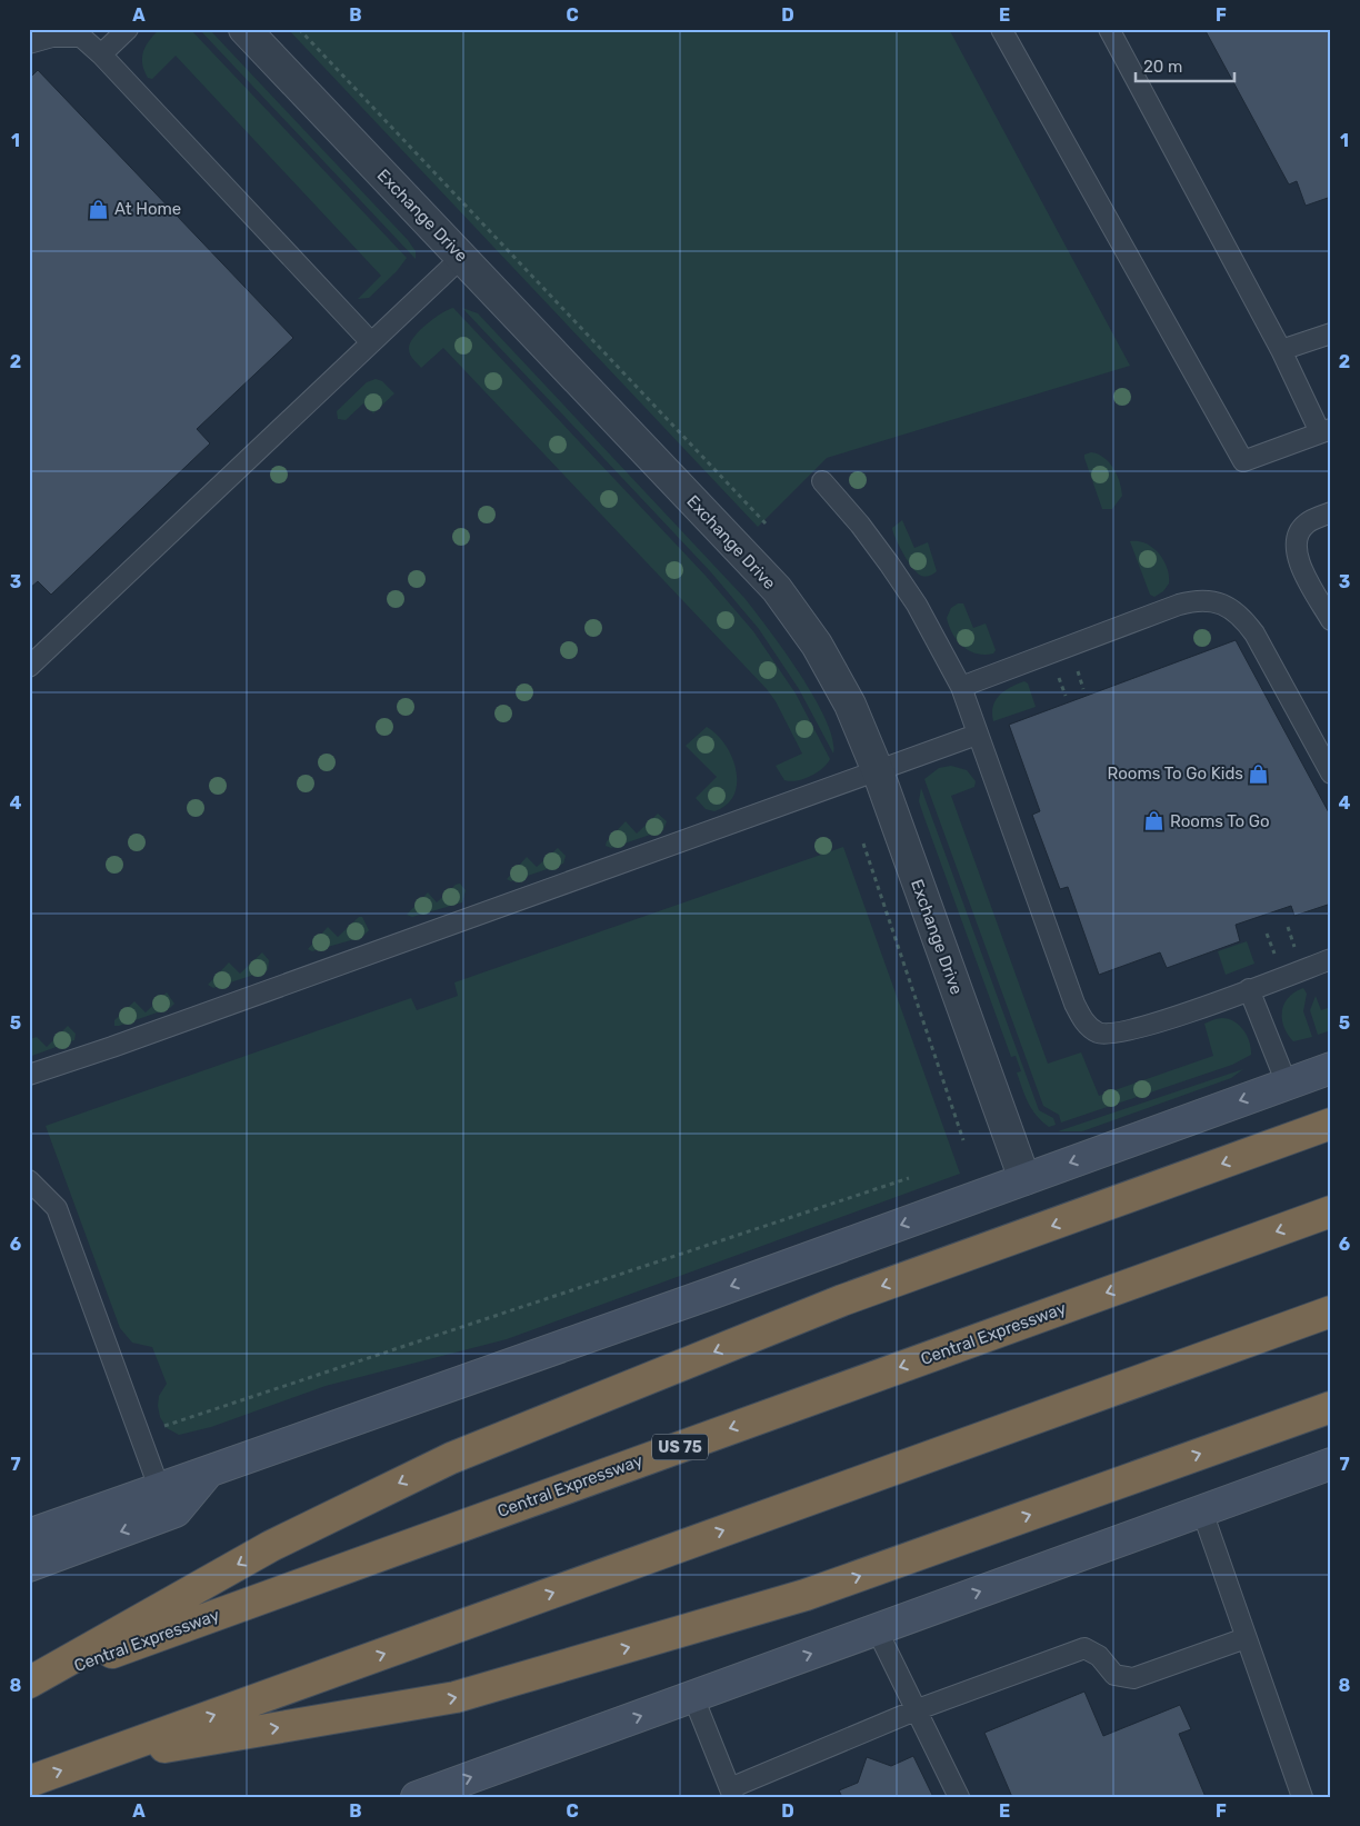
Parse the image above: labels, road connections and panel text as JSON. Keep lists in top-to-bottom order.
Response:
{
  "streets": {
    "highway": ["Central Expressway", "US 75"],
    "street": ["Exchange Drive"]
  },
  "places": {
    "shop": ["At Home", "Rooms To Go Kids", "Rooms To Go"]
  },
  "scale_bar": "20 m",
  "grid": {
    "columns": [
      "A",
      "B",
      "C",
      "D",
      "E",
      "F"
    ],
    "rows": [
      "1",
      "2",
      "3",
      "4",
      "5",
      "6",
      "7",
      "8"
    ]
  }
}
